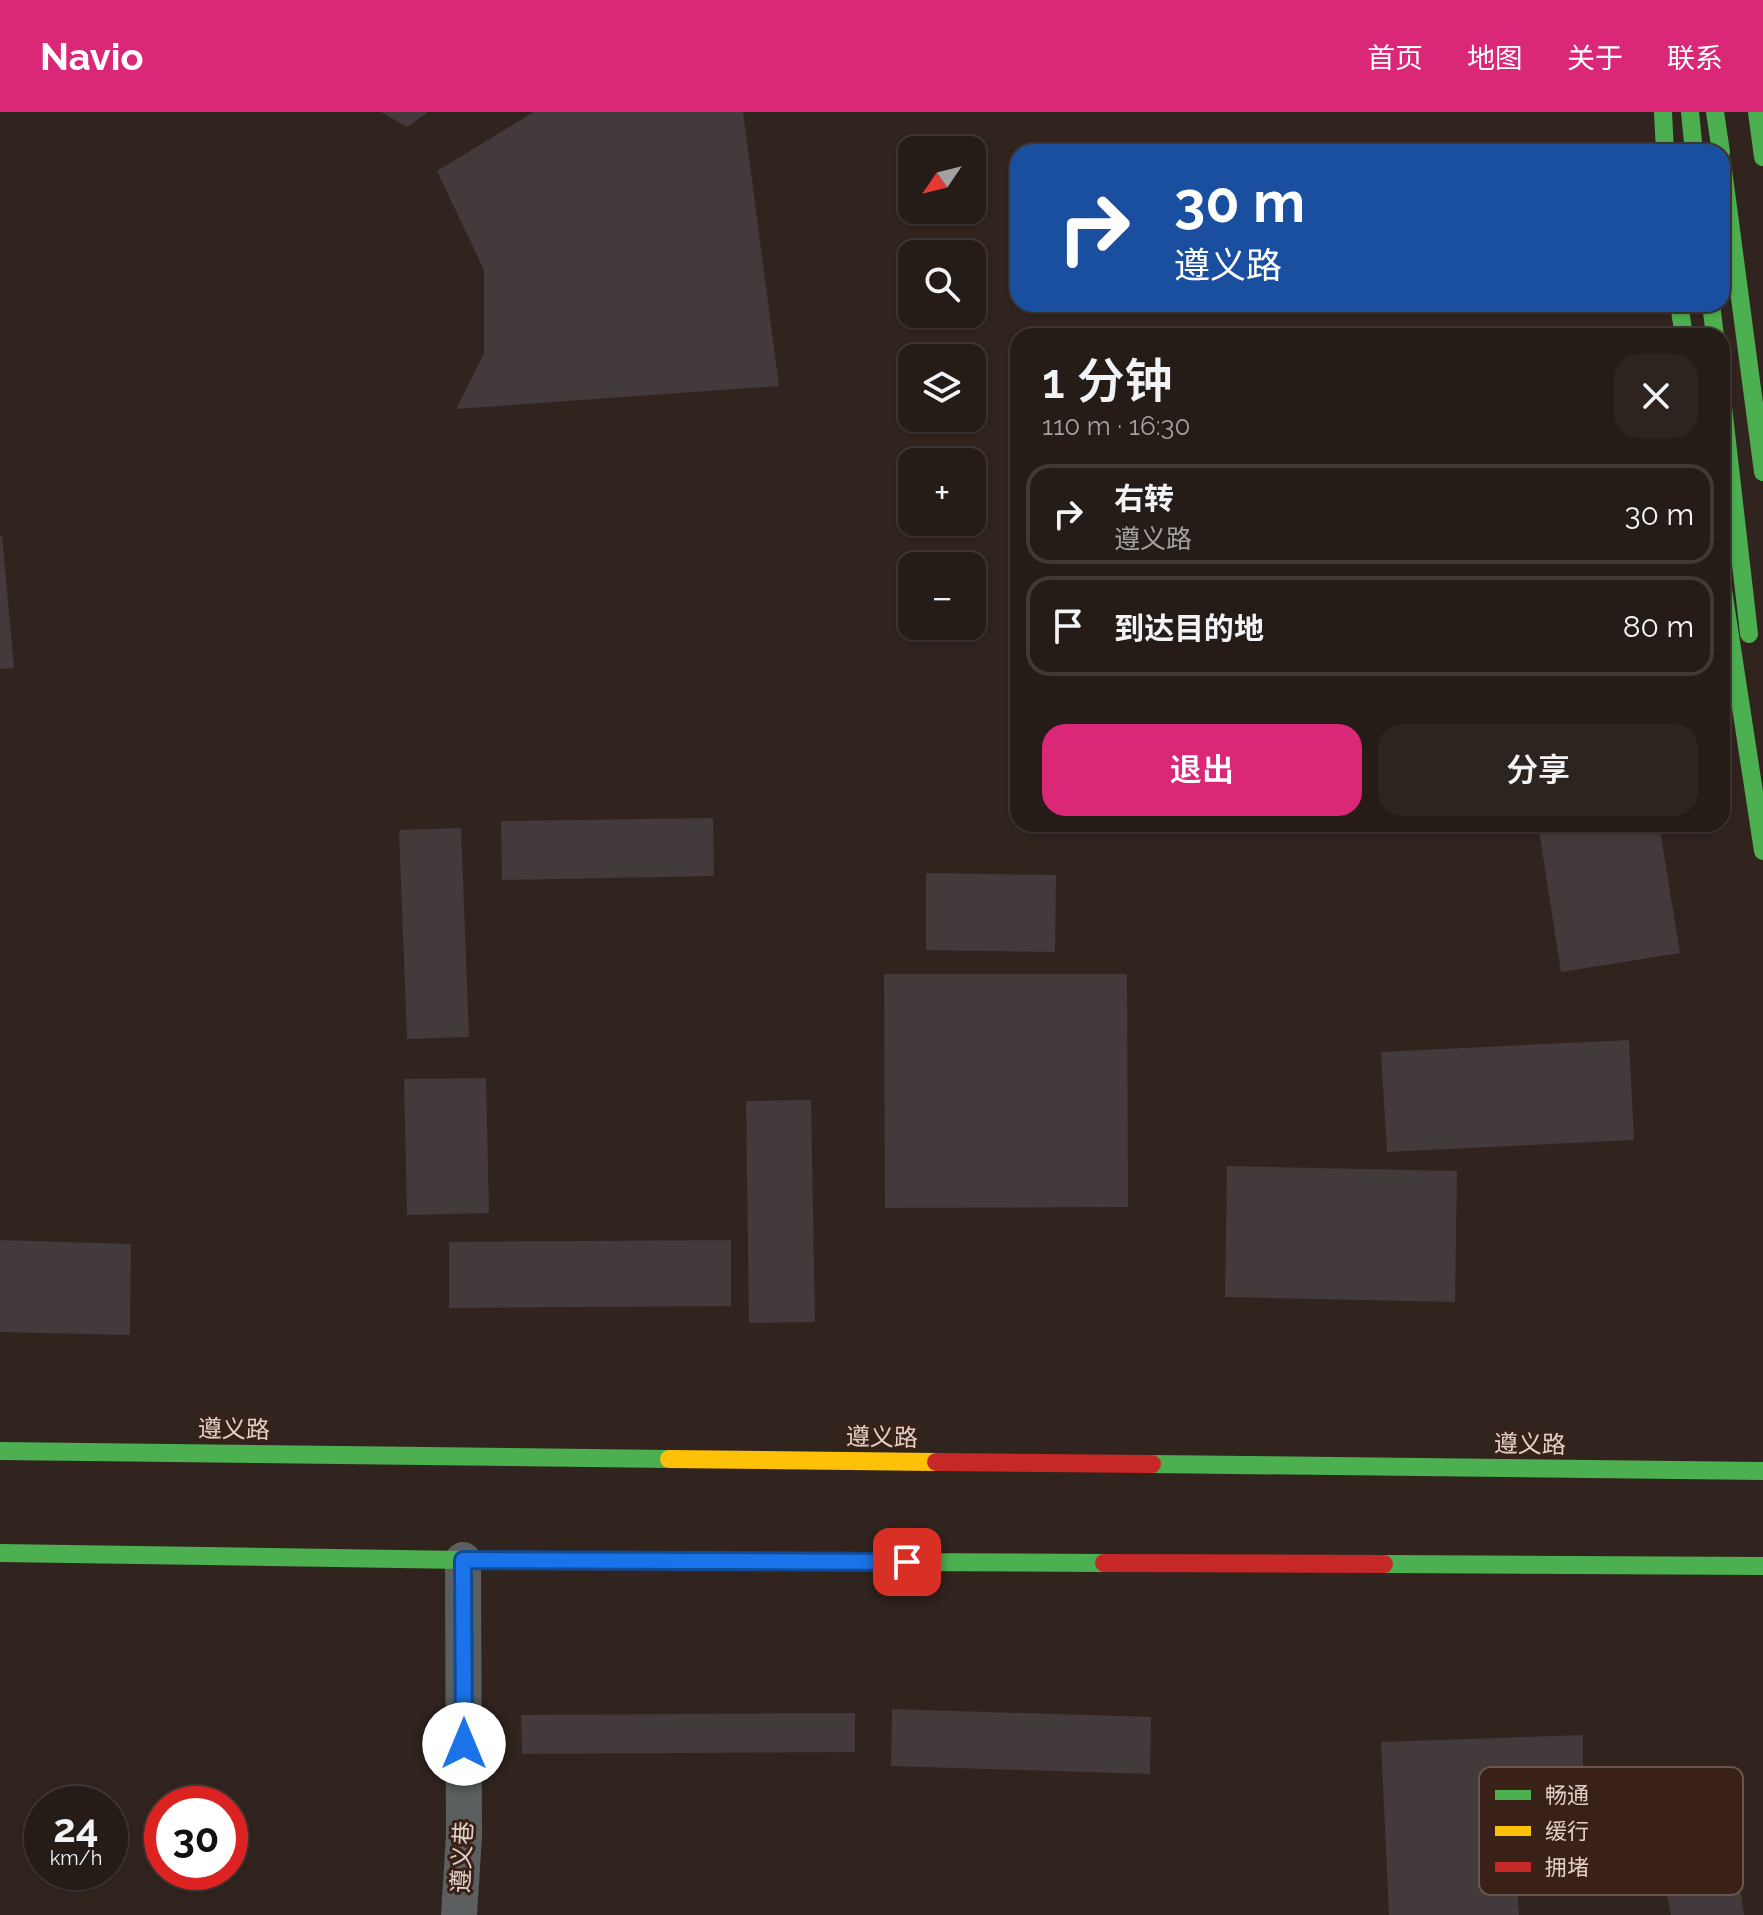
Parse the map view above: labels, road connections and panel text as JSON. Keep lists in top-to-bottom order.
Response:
{
  "streets": {
    "main road": ["遵义路"],
    "street": ["遵义巷"]
  },
  "legend": ["畅通", "缓行", "拥堵"],
  "north": "bottom left",
  "page": {
    "header": "Navio",
    "nav": [
      "首页",
      "地图",
      "关于",
      "联系"
    ],
    "map_buttons": ["+", "−"],
    "turn": ["30 m", "遵义路"],
    "heading": ["1 分钟", "110 m · 16:30"],
    "list": [
      {
        "name": "右转",
        "note": "遵义路",
        "value": "30 m"
      },
      {
        "name": "到达目的地",
        "value": "80 m"
      }
    ],
    "buttons": ["退出", "分享"],
    "speed": "24 km/h",
    "limit": "30"
  }
}
